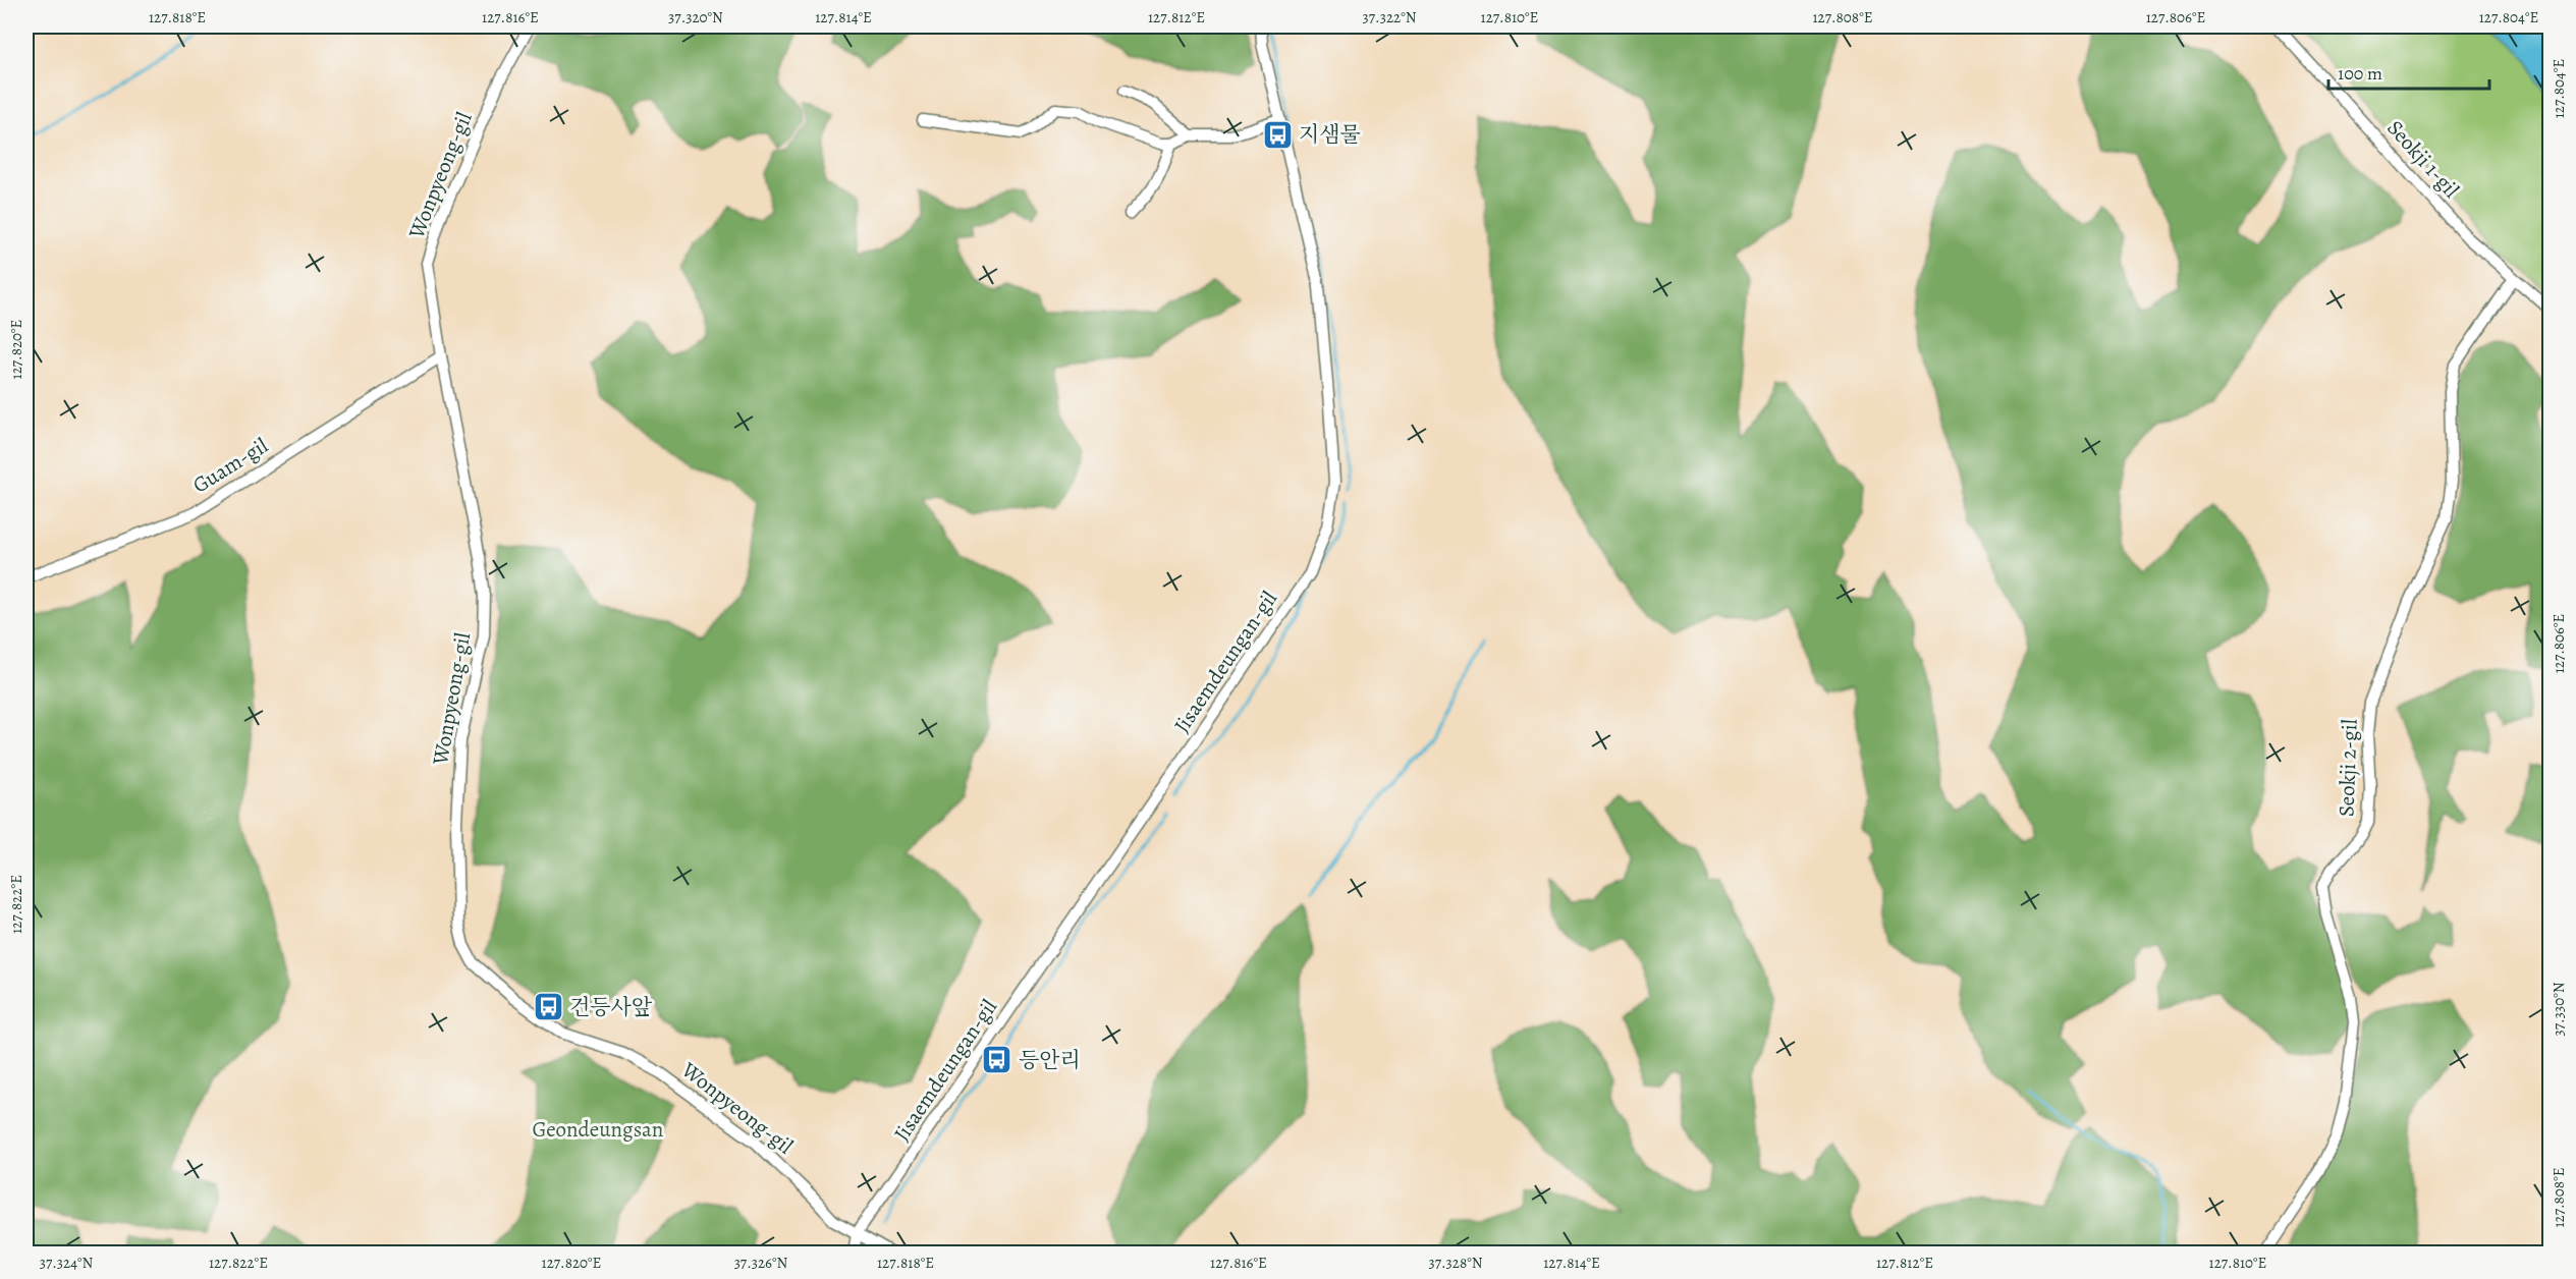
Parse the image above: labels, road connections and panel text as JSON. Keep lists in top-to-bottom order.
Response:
{
  "streets": {
    "street": [
      "Seokji 1-gil",
      "Wonpyeong-gil",
      "Guam-gil",
      "Jisaemdeungan-gil",
      "Seokji 2-gil"
    ]
  },
  "crossings": [
    ["Seokji 1-gil", "Seokji 2-gil"],
    ["Wonpyeong-gil", "Guam-gil"],
    ["Wonpyeong-gil", "Jisaemdeungan-gil"]
  ],
  "parks": ["Geondeungsan"],
  "places": {
    "bus stop": ["지샘물", "건등사앞", "등안리"]
  },
  "scale_bar": "100 m",
  "coordinates": [
    "127.818°E",
    "127.816°E",
    "37.320°N",
    "127.814°E",
    "127.812°E",
    "37.322°N",
    "127.810°E",
    "127.808°E",
    "127.806°E",
    "127.804°E",
    "127.820°E",
    "127.822°E",
    "37.330°N",
    "37.324°N",
    "37.326°N",
    "37.328°N"
  ]
}
